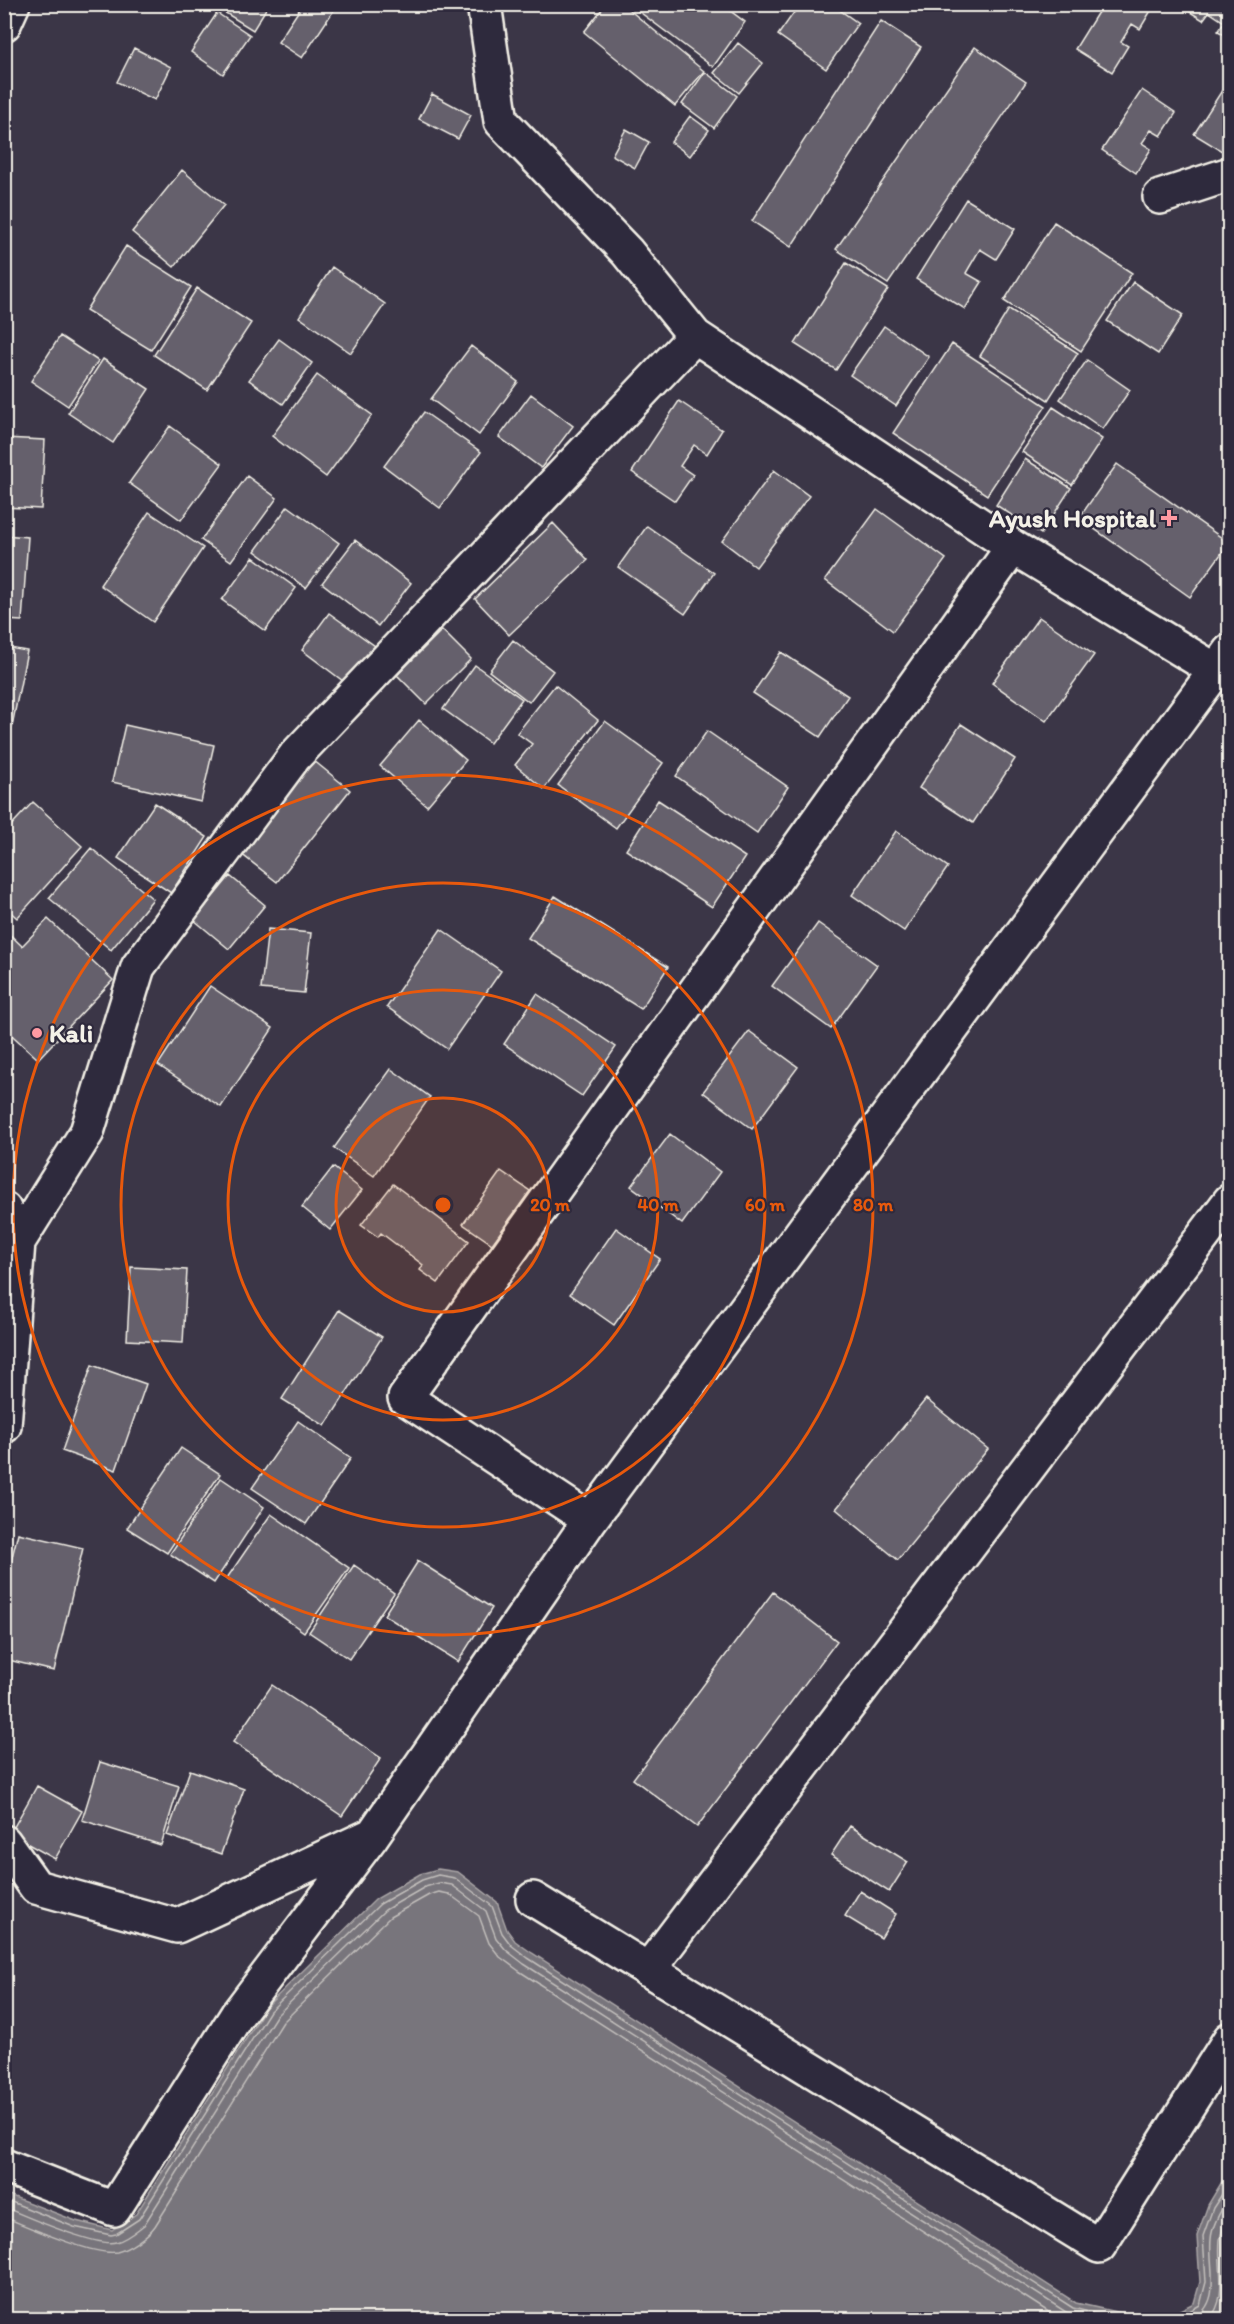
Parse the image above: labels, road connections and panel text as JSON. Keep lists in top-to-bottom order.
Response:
{
  "places": {
    "health": ["Ayush Hospital"],
    "other": ["Kali"]
  },
  "rings": [
    "20 m",
    "40 m",
    "60 m",
    "80 m"
  ]
}
